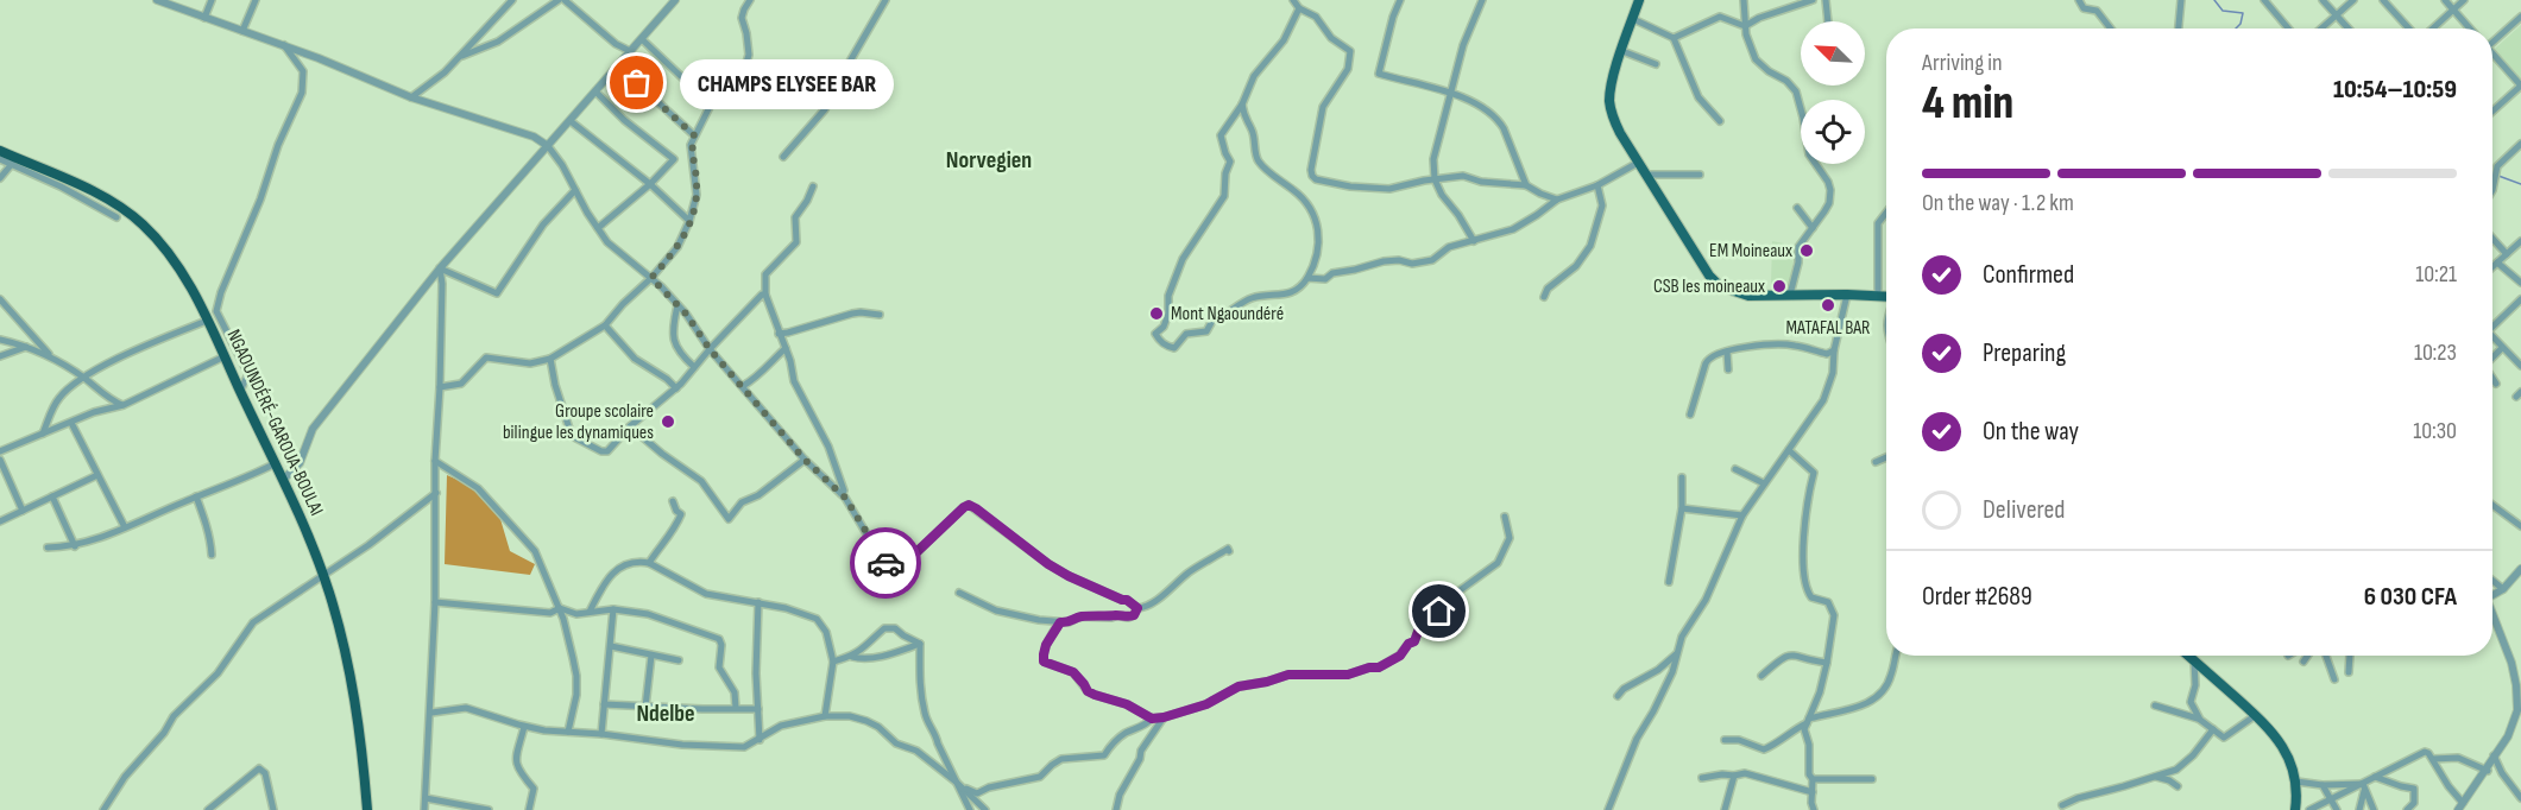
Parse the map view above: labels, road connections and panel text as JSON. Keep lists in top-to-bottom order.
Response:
{
  "streets": {
    "highway": ["NGAOUNDÉRÉ-GAROUA-BOULAI"]
  },
  "districts": ["Norvegien", "Ndelbe"],
  "places": [
    "CHAMPS ELYSEE BAR",
    "EM Moineaux",
    "CSB les moineaux",
    "MATAFAL BAR",
    "Mont Ngaoundéré",
    "Groupe scolaire bilingue les dynamiques"
  ],
  "north": "top left",
  "page": {
    "heading": ["4 min", "Arriving in", "10:54–10:59"],
    "panel": ["Order #2689", "6 030 CFA"],
    "bubble": "CHAMPS ELYSEE BAR",
    "bar": "On the way · 1.2 km",
    "list": [
      ["Confirmed", "10:21"],
      ["Preparing", "10:23"],
      ["On the way", "10:30"],
      "Delivered"
    ]
  }
}
